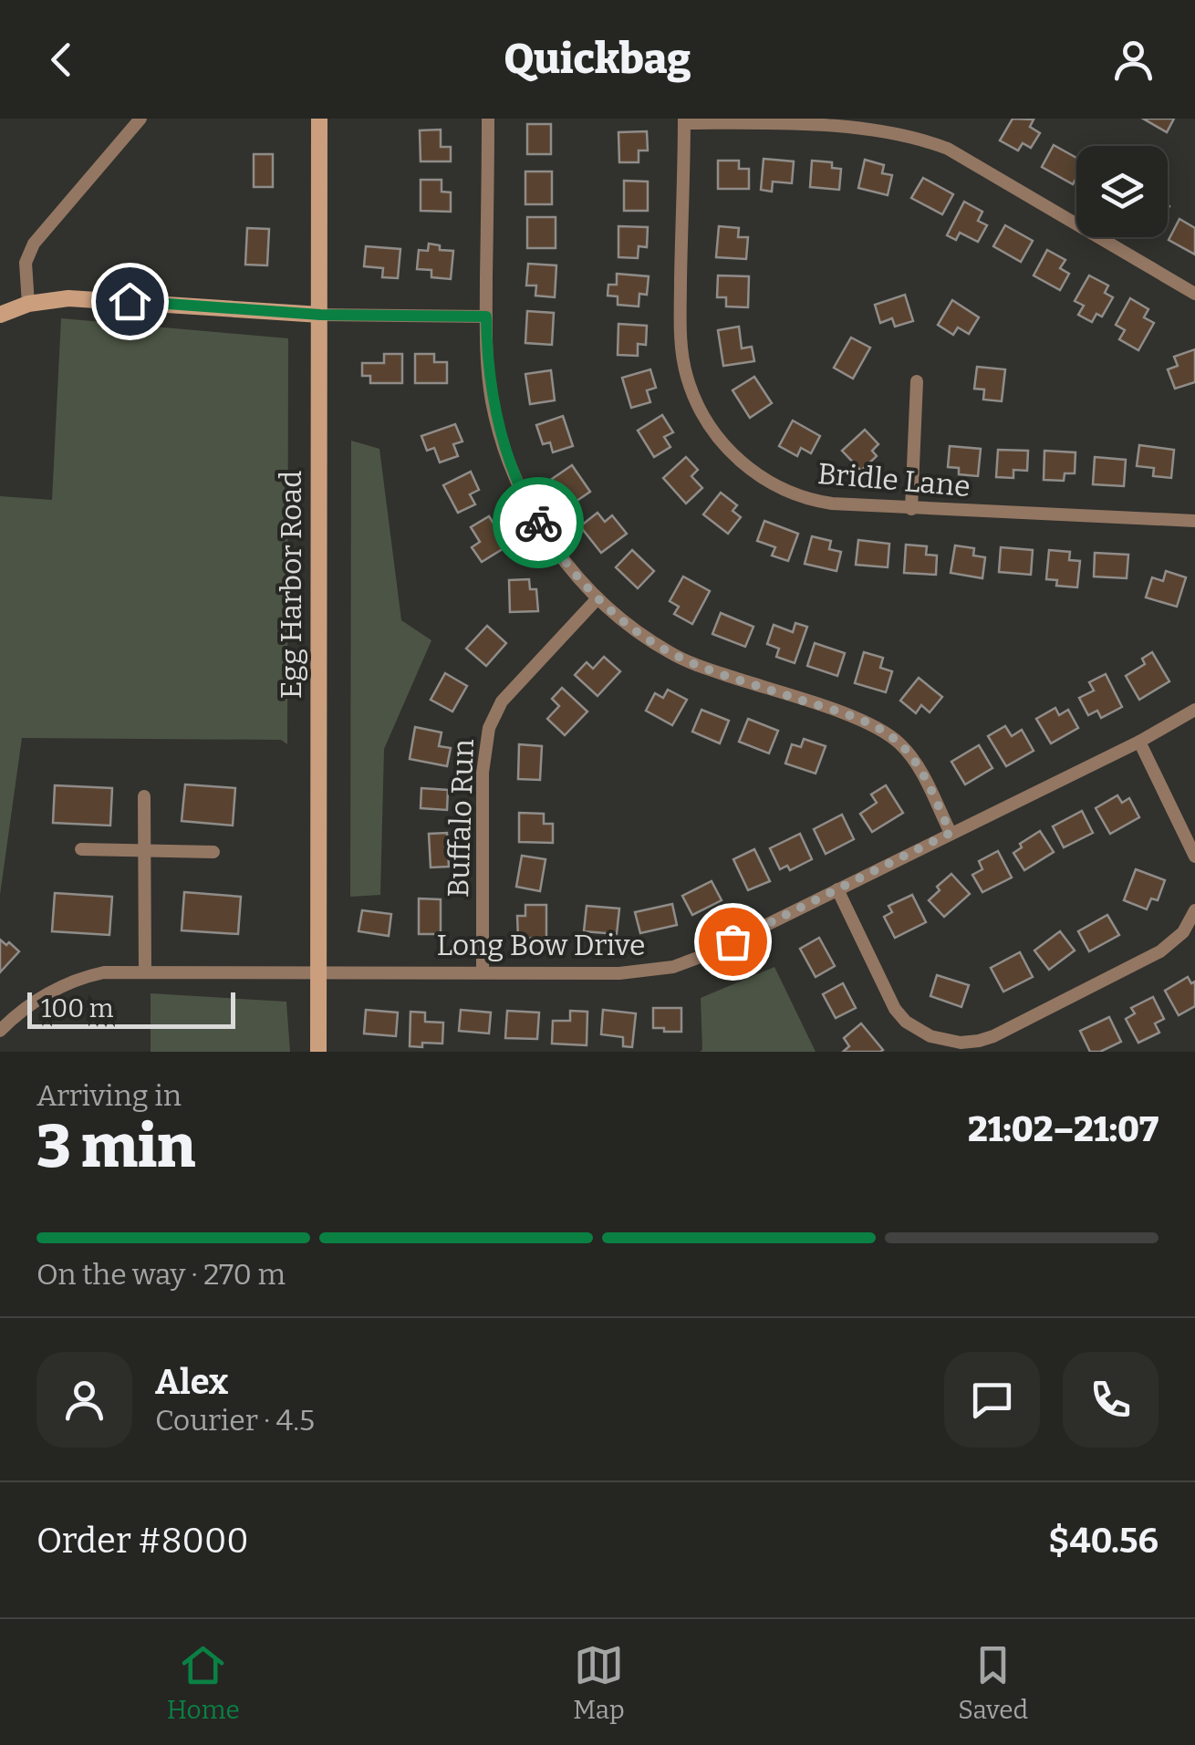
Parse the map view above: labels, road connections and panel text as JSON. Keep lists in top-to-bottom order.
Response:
{
  "streets": {
    "main road": ["Egg Harbor Road"],
    "street": ["Bridle Lane", "Buffalo Run", "Long Bow Drive"]
  },
  "crossings": [
    ["Egg Harbor Road", "Long Bow Drive"],
    ["Buffalo Run", "Long Bow Drive"]
  ],
  "scale_bar": "100 m",
  "page": {
    "header": "Quickbag",
    "scale": "100 m",
    "heading": ["3 min", "Arriving in", "21:02–21:07"],
    "panel": [
      "Alex",
      "Courier · 4.5",
      "Order #8000",
      "$40.56"
    ],
    "bar": "On the way · 270 m",
    "tabs": ["Home", "Map", "Saved"]
  }
}
